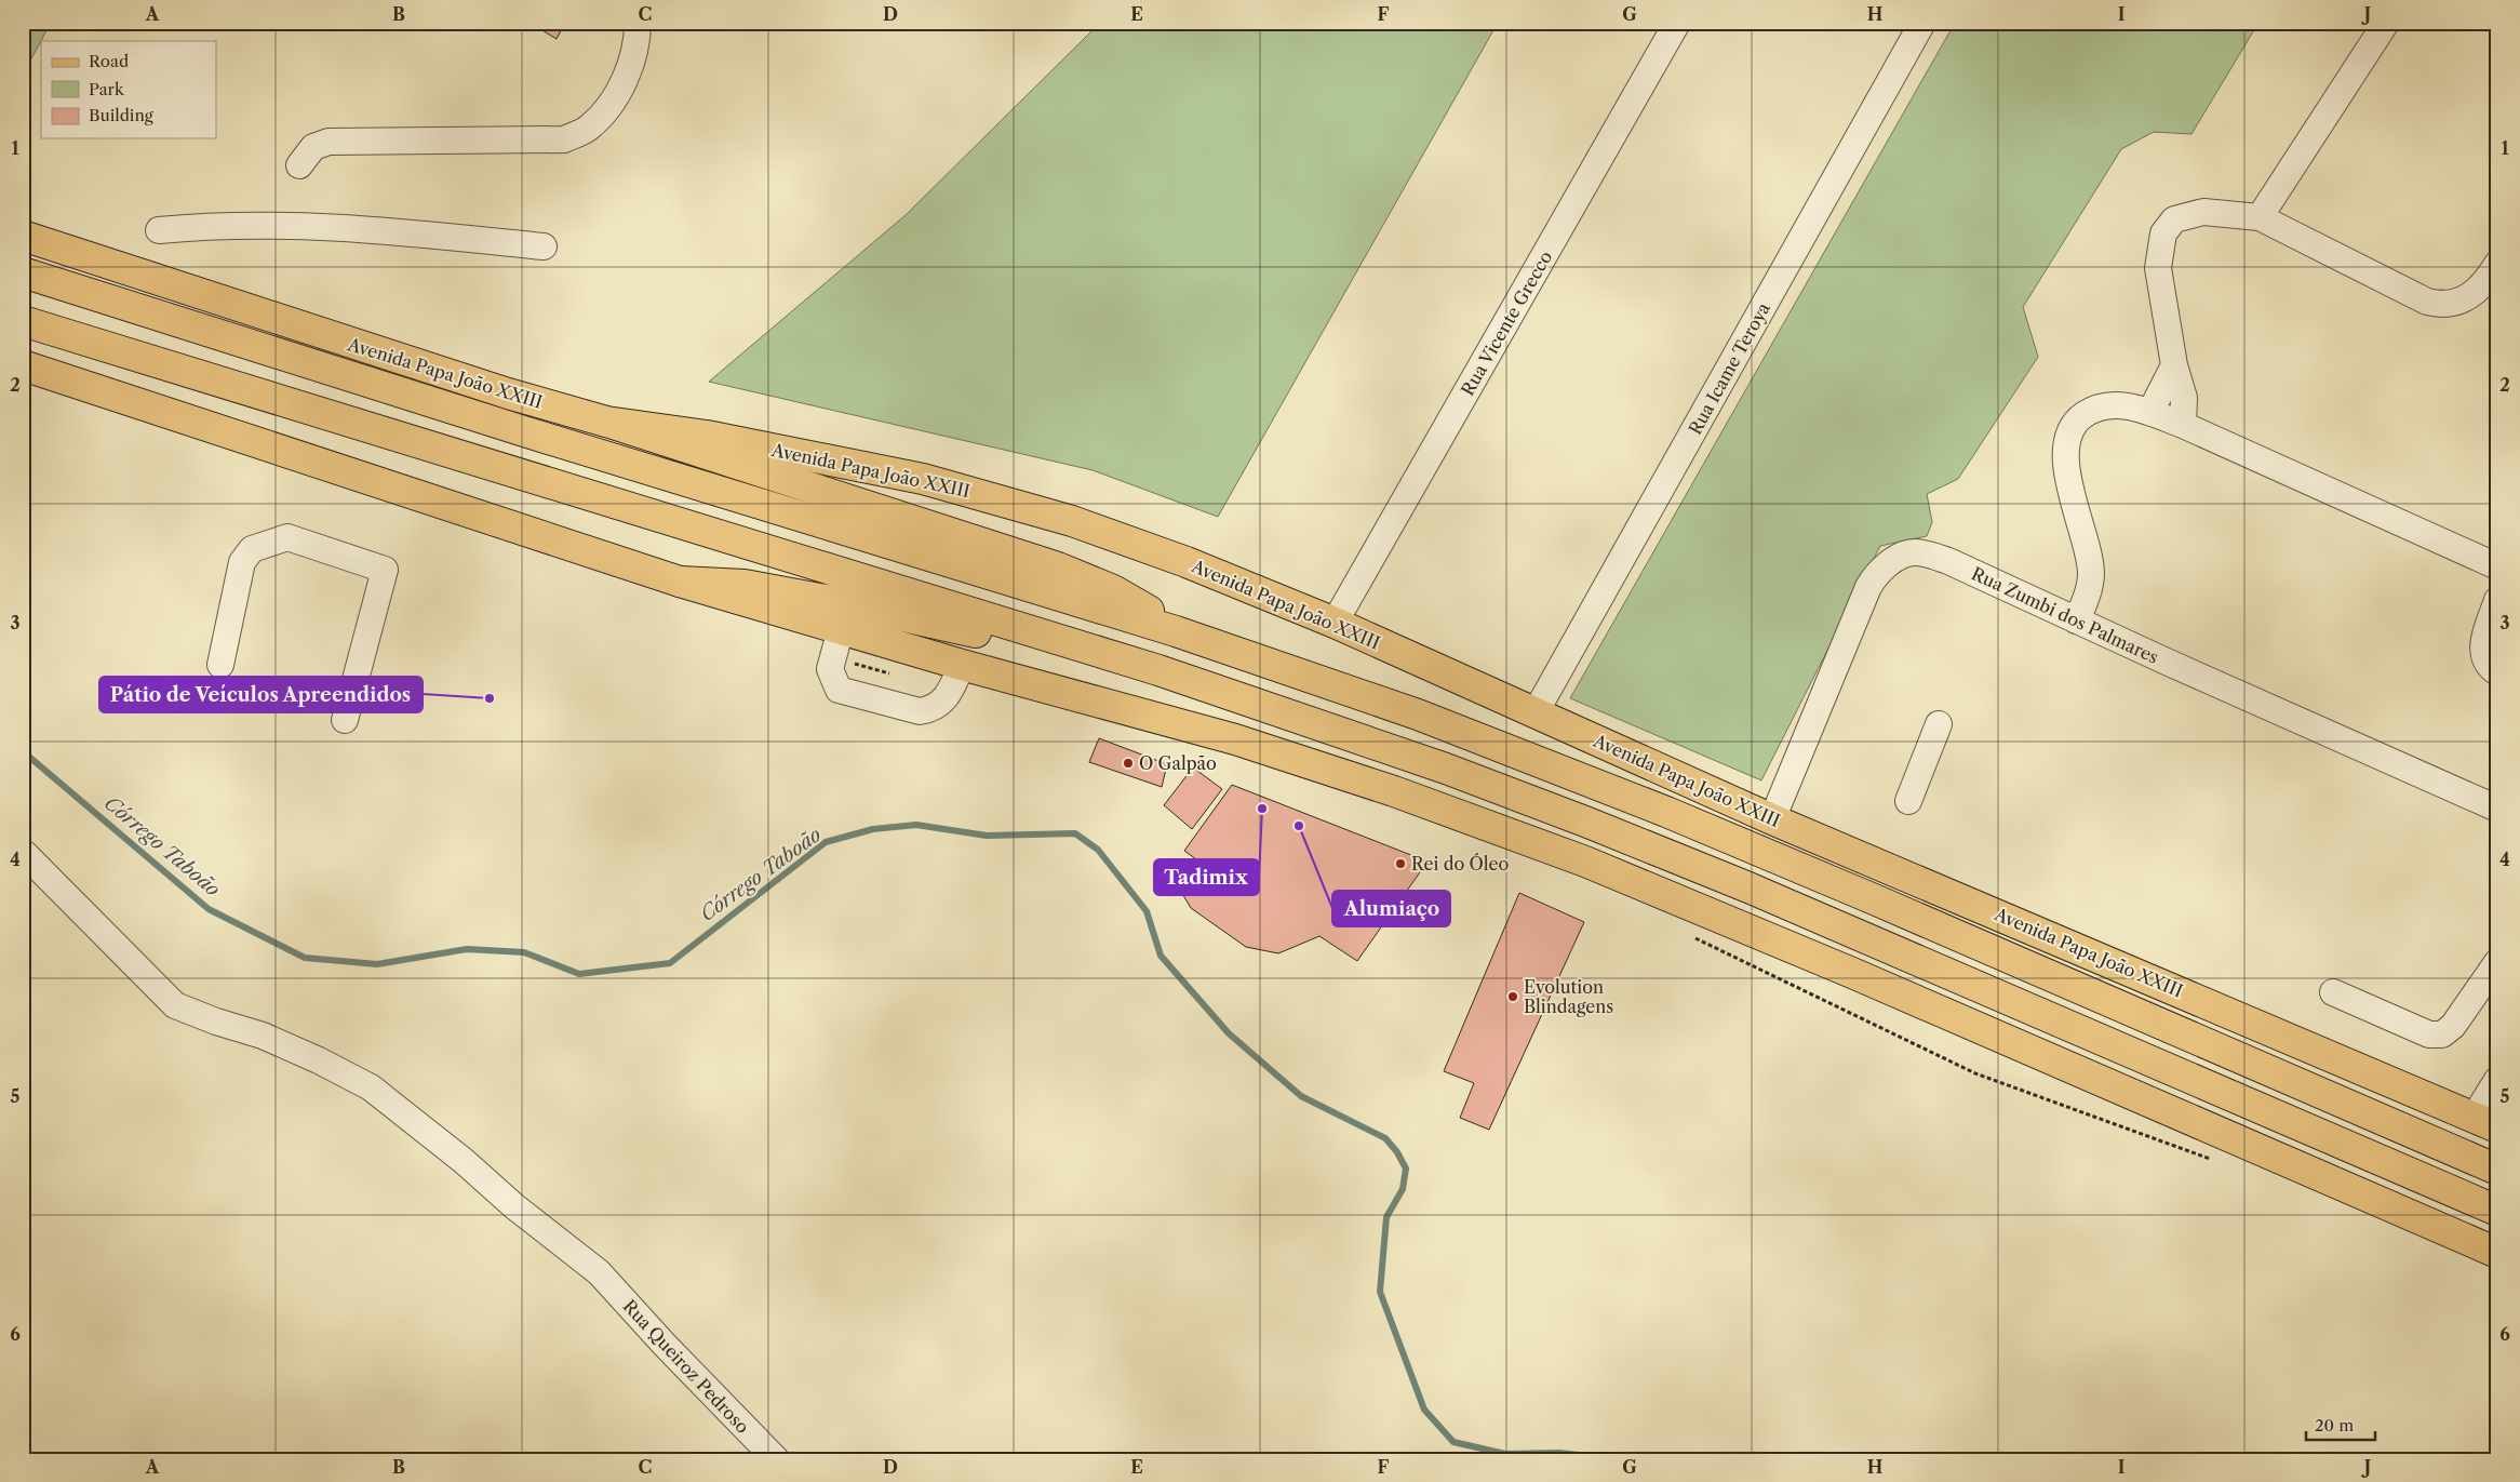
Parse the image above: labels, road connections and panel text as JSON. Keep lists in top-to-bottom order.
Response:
{
  "streets": {
    "main road": ["Avenida Papa João XXIII"],
    "street": [
      "Rua Vicente Grecco",
      "Rua Icame Teroya",
      "Rua Zumbi dos Palmares",
      "Rua Queiroz Pedroso"
    ]
  },
  "crossings": [
    ["Rua Vicente Grecco", "Avenida Papa João XXIII"],
    ["Rua Icame Teroya", "Avenida Papa João XXIII"],
    ["Avenida Papa João XXIII", "Rua Zumbi dos Palmares"]
  ],
  "water": ["Córrego Taboão"],
  "places": [
    "Pátio de Veículos Apreendidos",
    "O Galpão",
    "Tadimix",
    "Alumiaço",
    "Rei do Óleo",
    "Evolution Blindagens"
  ],
  "legend": ["Road", "Park", "Building"],
  "scale_bar": "20 m",
  "grid": {
    "columns": [
      "A",
      "B",
      "C",
      "D",
      "E",
      "F",
      "G",
      "H",
      "I",
      "J"
    ],
    "rows": [
      "1",
      "2",
      "3",
      "4",
      "5",
      "6"
    ]
  }
}
